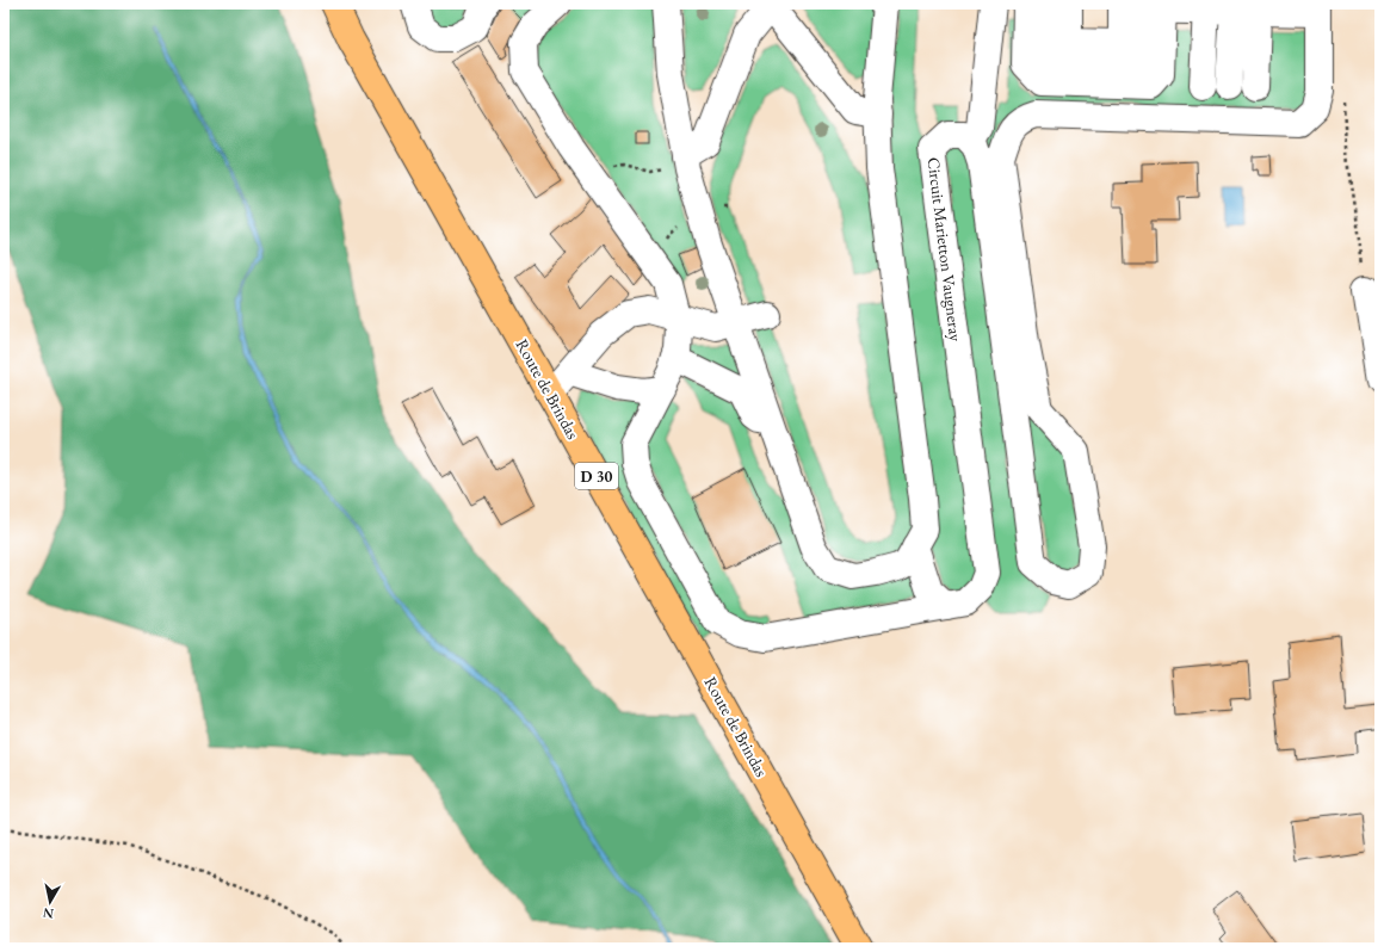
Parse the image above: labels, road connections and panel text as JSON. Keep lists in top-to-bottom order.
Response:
{
  "streets": {
    "main road": ["Route de Brindas", "D 30"],
    "street": ["Circuit Marietton Vaugneray"]
  },
  "north": "bottom"
}
